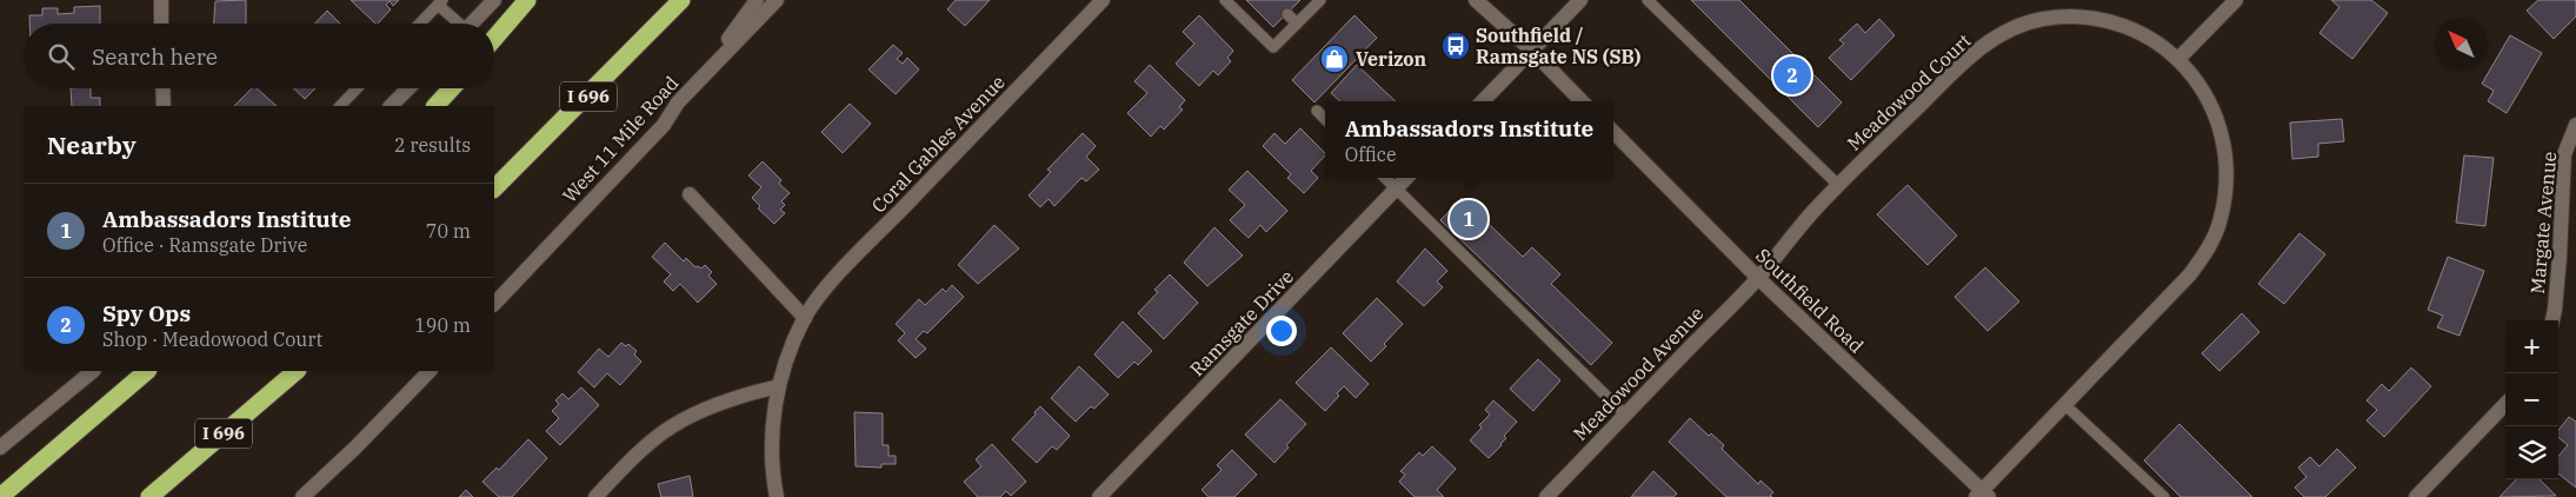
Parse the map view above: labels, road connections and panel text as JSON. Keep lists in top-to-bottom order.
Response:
{
  "streets": {
    "highway": ["I 696"],
    "street": [
      "Meadowood Court",
      "West 11 Mile Road",
      "Coral Gables Avenue",
      "Margate Avenue",
      "Southfield Road",
      "Ramsgate Drive",
      "Meadowood Avenue"
    ]
  },
  "crossings": [
    ["Meadowood Court", "Southfield Road"],
    ["Meadowood Court", "Meadowood Avenue"],
    ["Southfield Road", "Meadowood Avenue"]
  ],
  "places": {
    "bus stop": ["Southfield / Ramsgate NS (SB)"],
    "shop": ["Verizon"]
  },
  "north": "top left",
  "page": {
    "search": "Search here",
    "pins": ["2", "1"],
    "popup": ["Ambassadors Institute", "Office"],
    "heading": ["Nearby", "2 results"],
    "list": [
      {
        "mark": "1",
        "name": "Ambassadors Institute",
        "note": "Office · Ramsgate Drive",
        "value": "70 m"
      },
      {
        "mark": "2",
        "name": "Spy Ops",
        "note": "Shop · Meadowood Court",
        "value": "190 m"
      }
    ],
    "map_buttons": ["+", "−"]
  }
}
